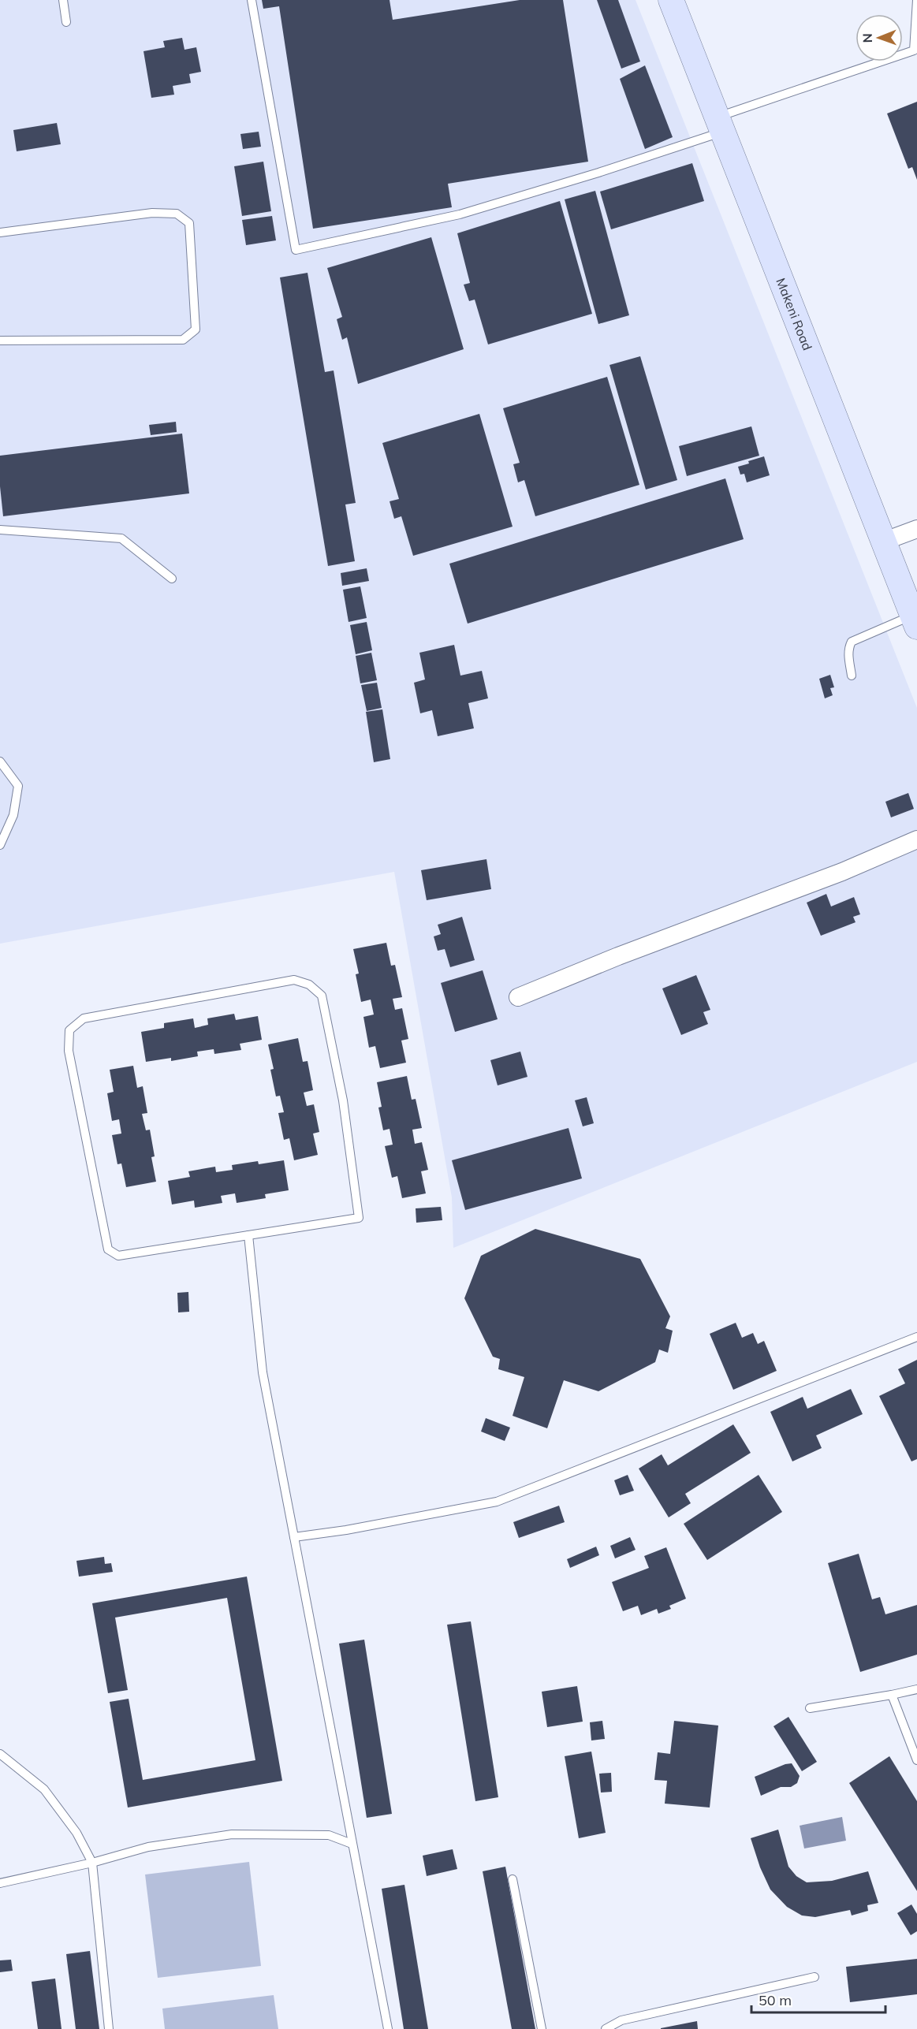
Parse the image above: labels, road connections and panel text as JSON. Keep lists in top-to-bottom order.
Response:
{
  "streets": {
    "main road": ["Makeni Road"]
  },
  "scale_bar": "50 m",
  "north": "left"
}
